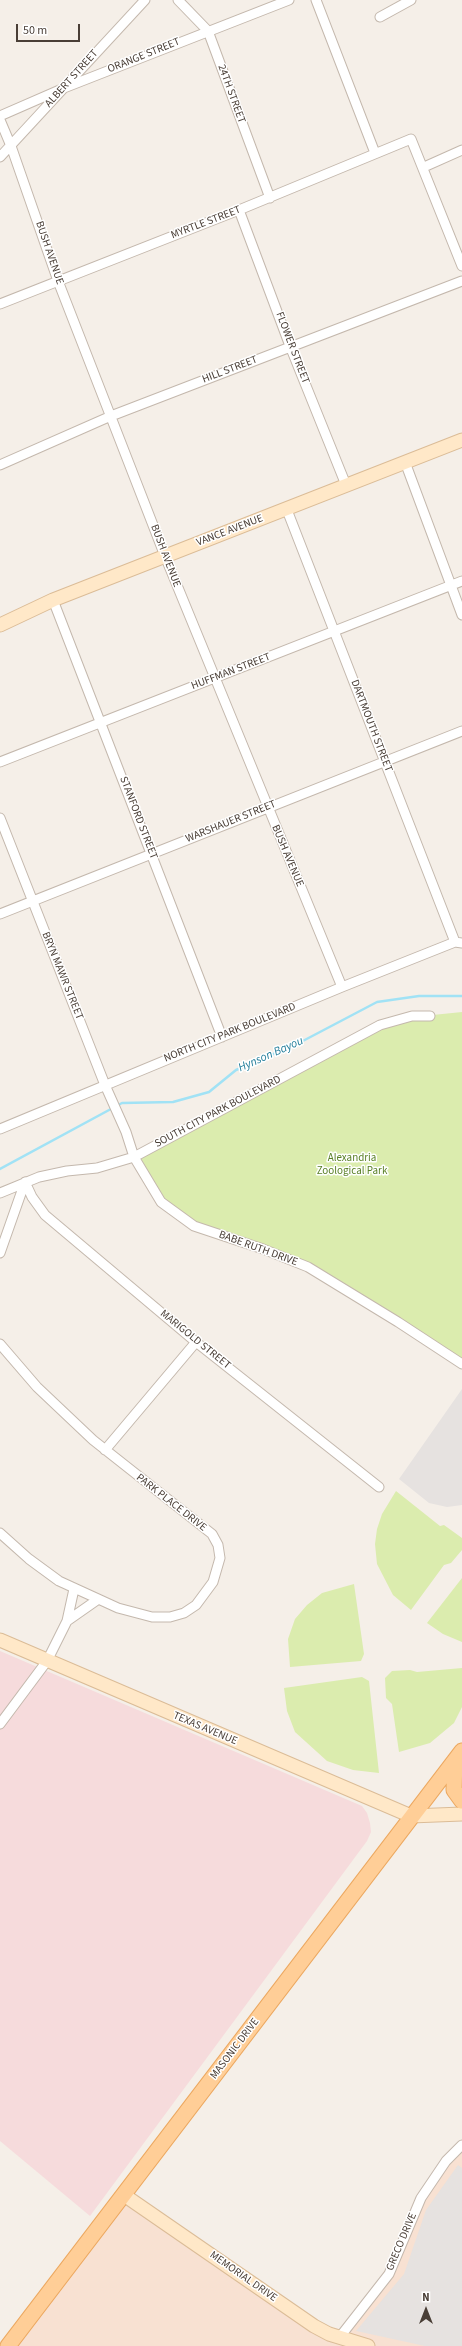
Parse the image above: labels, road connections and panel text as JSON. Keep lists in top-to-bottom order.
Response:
{
  "streets": {
    "main road": ["MASONIC DRIVE"],
    "street": [
      "ORANGE STREET",
      "ALBERT STREET",
      "24TH STREET",
      "MYRTLE STREET",
      "BUSH AVENUE",
      "FLOWER STREET",
      "HILL STREET",
      "VANCE AVENUE",
      "HUFFMAN STREET",
      "DARTMOUTH STREET",
      "STANFORD STREET",
      "WARSHAUER STREET",
      "BRYN MAWR STREET",
      "NORTH CITY PARK BOULEVARD",
      "SOUTH CITY PARK BOULEVARD",
      "BABE RUTH DRIVE",
      "MARIGOLD STREET",
      "PARK PLACE DRIVE",
      "TEXAS AVENUE",
      "GRECO DRIVE",
      "MEMORIAL DRIVE"
    ]
  },
  "crossings": [
    ["ORANGE STREET", "ALBERT STREET"],
    ["ORANGE STREET", "24TH STREET"],
    ["ALBERT STREET", "BUSH AVENUE"],
    ["24TH STREET", "MYRTLE STREET"],
    ["MYRTLE STREET", "BUSH AVENUE"],
    ["MYRTLE STREET", "FLOWER STREET"],
    ["BUSH AVENUE", "HILL STREET"],
    ["BUSH AVENUE", "VANCE AVENUE"],
    ["BUSH AVENUE", "HUFFMAN STREET"],
    ["BUSH AVENUE", "WARSHAUER STREET"],
    ["BUSH AVENUE", "NORTH CITY PARK BOULEVARD"],
    ["FLOWER STREET", "HILL STREET"],
    ["FLOWER STREET", "VANCE AVENUE"],
    ["VANCE AVENUE", "DARTMOUTH STREET"],
    ["VANCE AVENUE", "STANFORD STREET"],
    ["HUFFMAN STREET", "DARTMOUTH STREET"],
    ["HUFFMAN STREET", "STANFORD STREET"],
    ["DARTMOUTH STREET", "WARSHAUER STREET"],
    ["DARTMOUTH STREET", "NORTH CITY PARK BOULEVARD"],
    ["STANFORD STREET", "WARSHAUER STREET"],
    ["STANFORD STREET", "NORTH CITY PARK BOULEVARD"],
    ["WARSHAUER STREET", "BRYN MAWR STREET"],
    ["BRYN MAWR STREET", "NORTH CITY PARK BOULEVARD"],
    ["BRYN MAWR STREET", "BABE RUTH DRIVE"],
    ["SOUTH CITY PARK BOULEVARD", "BABE RUTH DRIVE"],
    ["SOUTH CITY PARK BOULEVARD", "MARIGOLD STREET"],
    ["TEXAS AVENUE", "MASONIC DRIVE"],
    ["MASONIC DRIVE", "MEMORIAL DRIVE"],
    ["GRECO DRIVE", "MEMORIAL DRIVE"]
  ],
  "water": ["Hynson Bayou"],
  "parks": ["Alexandria Zoological Park"],
  "scale_bar": "50 m",
  "north": "top"
}
